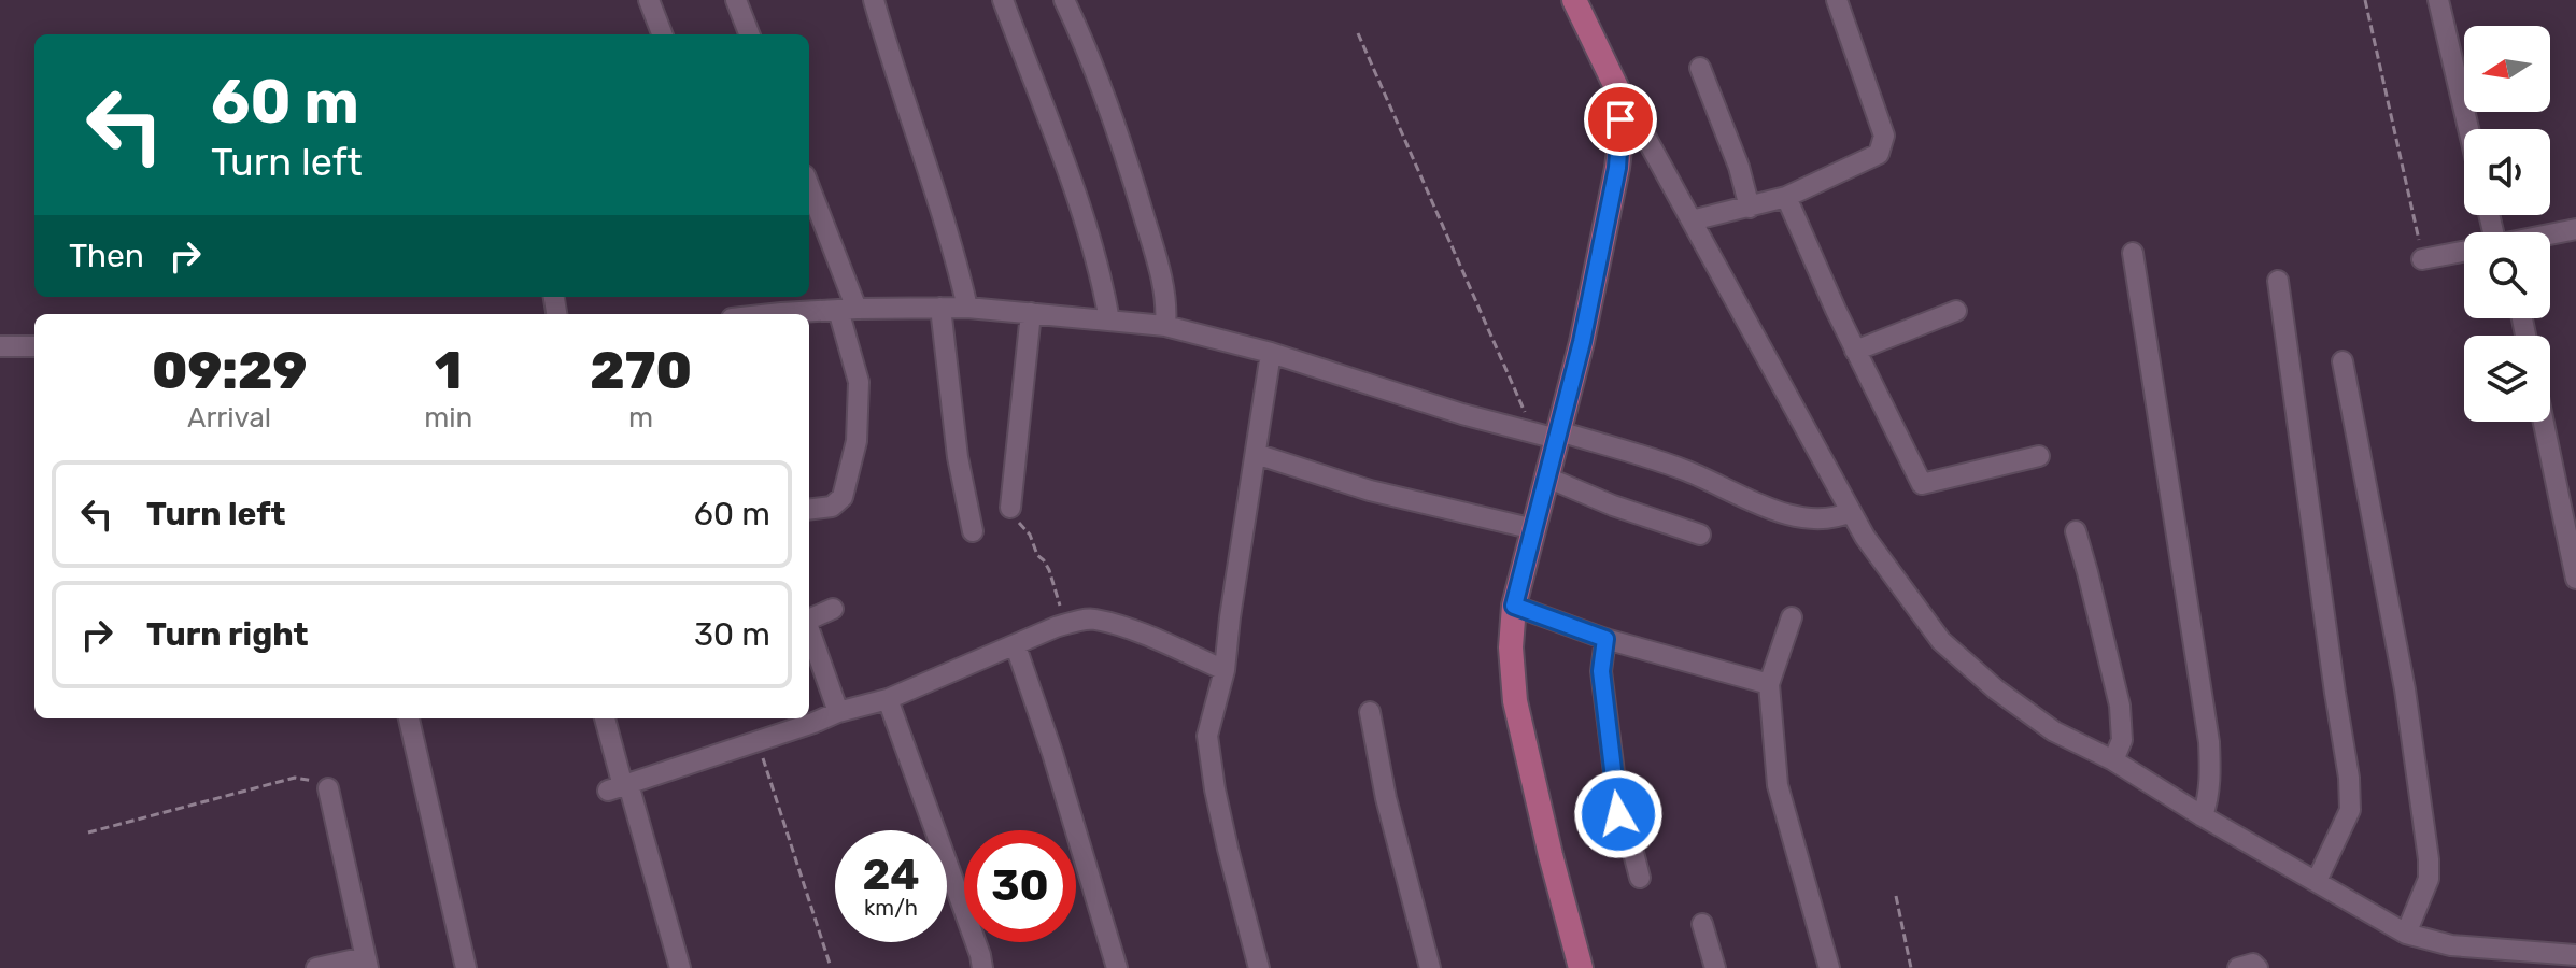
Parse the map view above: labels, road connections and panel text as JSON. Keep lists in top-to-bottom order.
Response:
{
  "north": "left",
  "page": {
    "turn": ["60 m", "Turn left"],
    "then": "Then",
    "eta": [
      "09:29",
      "Arrival",
      "1",
      "min",
      "270",
      "m"
    ],
    "list": [
      {
        "name": "Turn left",
        "value": "60 m"
      },
      {
        "name": "Turn right",
        "value": "30 m"
      }
    ],
    "speed": "24 km/h",
    "limit": "30"
  }
}
